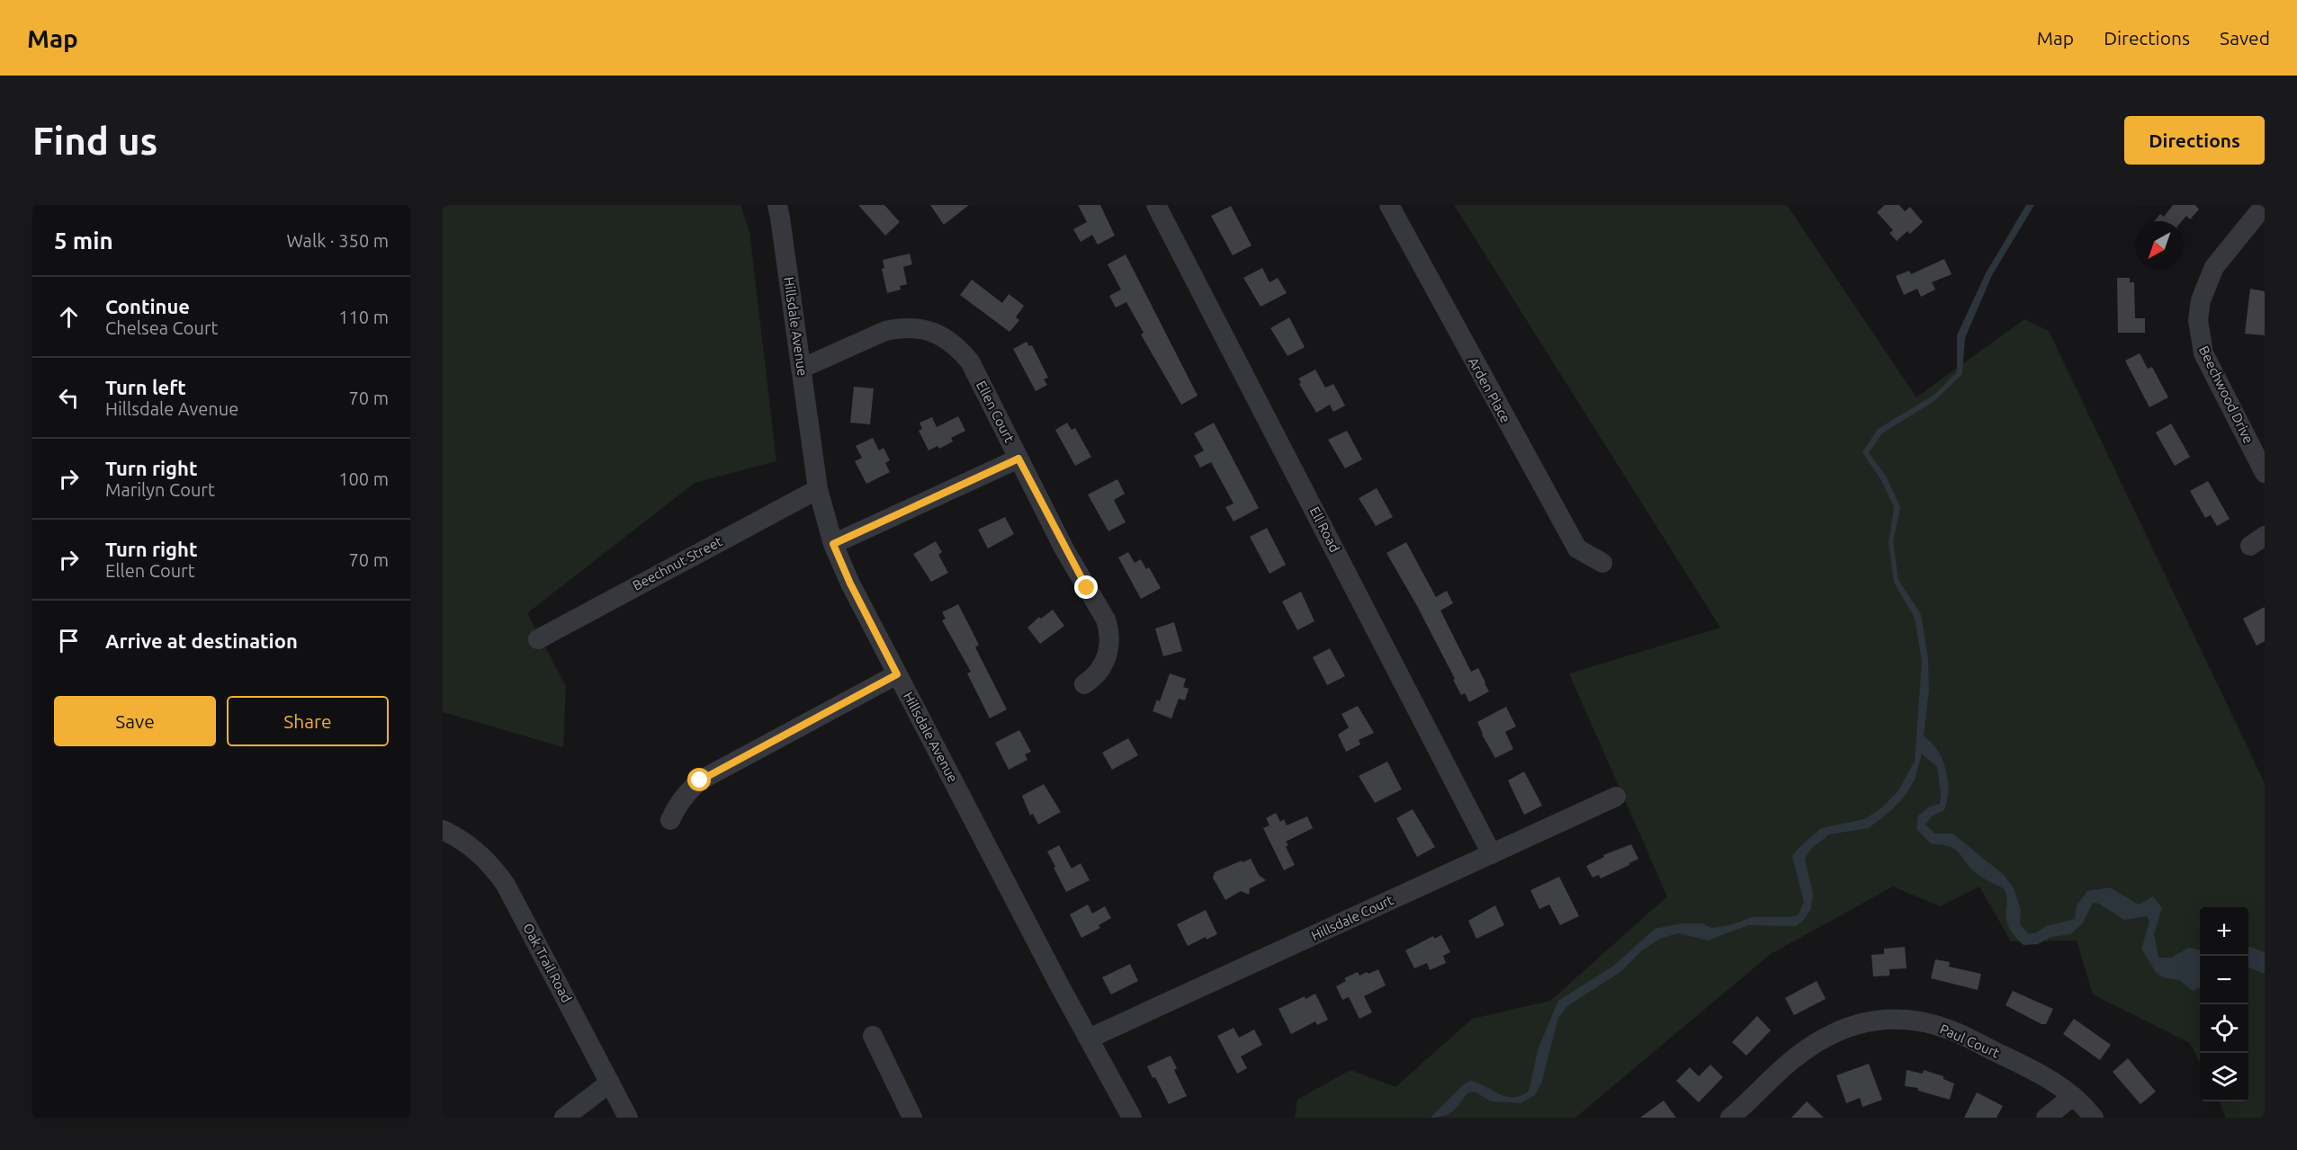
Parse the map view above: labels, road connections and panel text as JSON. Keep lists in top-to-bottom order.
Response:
{
  "streets": {
    "street": [
      "Hillsdale Avenue",
      "Arden Place",
      "Beechwood Drive",
      "Ellen Court",
      "Ell Road",
      "Beechnut Street",
      "Hillsdale Court",
      "Oak Trail Road",
      "Paul Court"
    ]
  },
  "crossings": [
    ["Hillsdale Avenue", "Ellen Court"],
    ["Hillsdale Avenue", "Beechnut Street"],
    ["Hillsdale Avenue", "Hillsdale Court"],
    ["Ell Road", "Hillsdale Court"]
  ],
  "north": "bottom left",
  "page": {
    "header": "Map",
    "nav": ["Map", "Directions", "Saved"],
    "buttons": [
      "Directions",
      ["Save", "Share"]
    ],
    "title": "Find us",
    "heading": ["5 min", "Walk · 350 m"],
    "list": [
      ["Continue", "Chelsea Court", "110 m"],
      ["Turn left", "Hillsdale Avenue", "70 m"],
      ["Turn right", "Marilyn Court", "100 m"],
      ["Turn right", "Ellen Court", "70 m"],
      "Arrive at destination"
    ],
    "map_buttons": ["+", "−"]
  }
}
